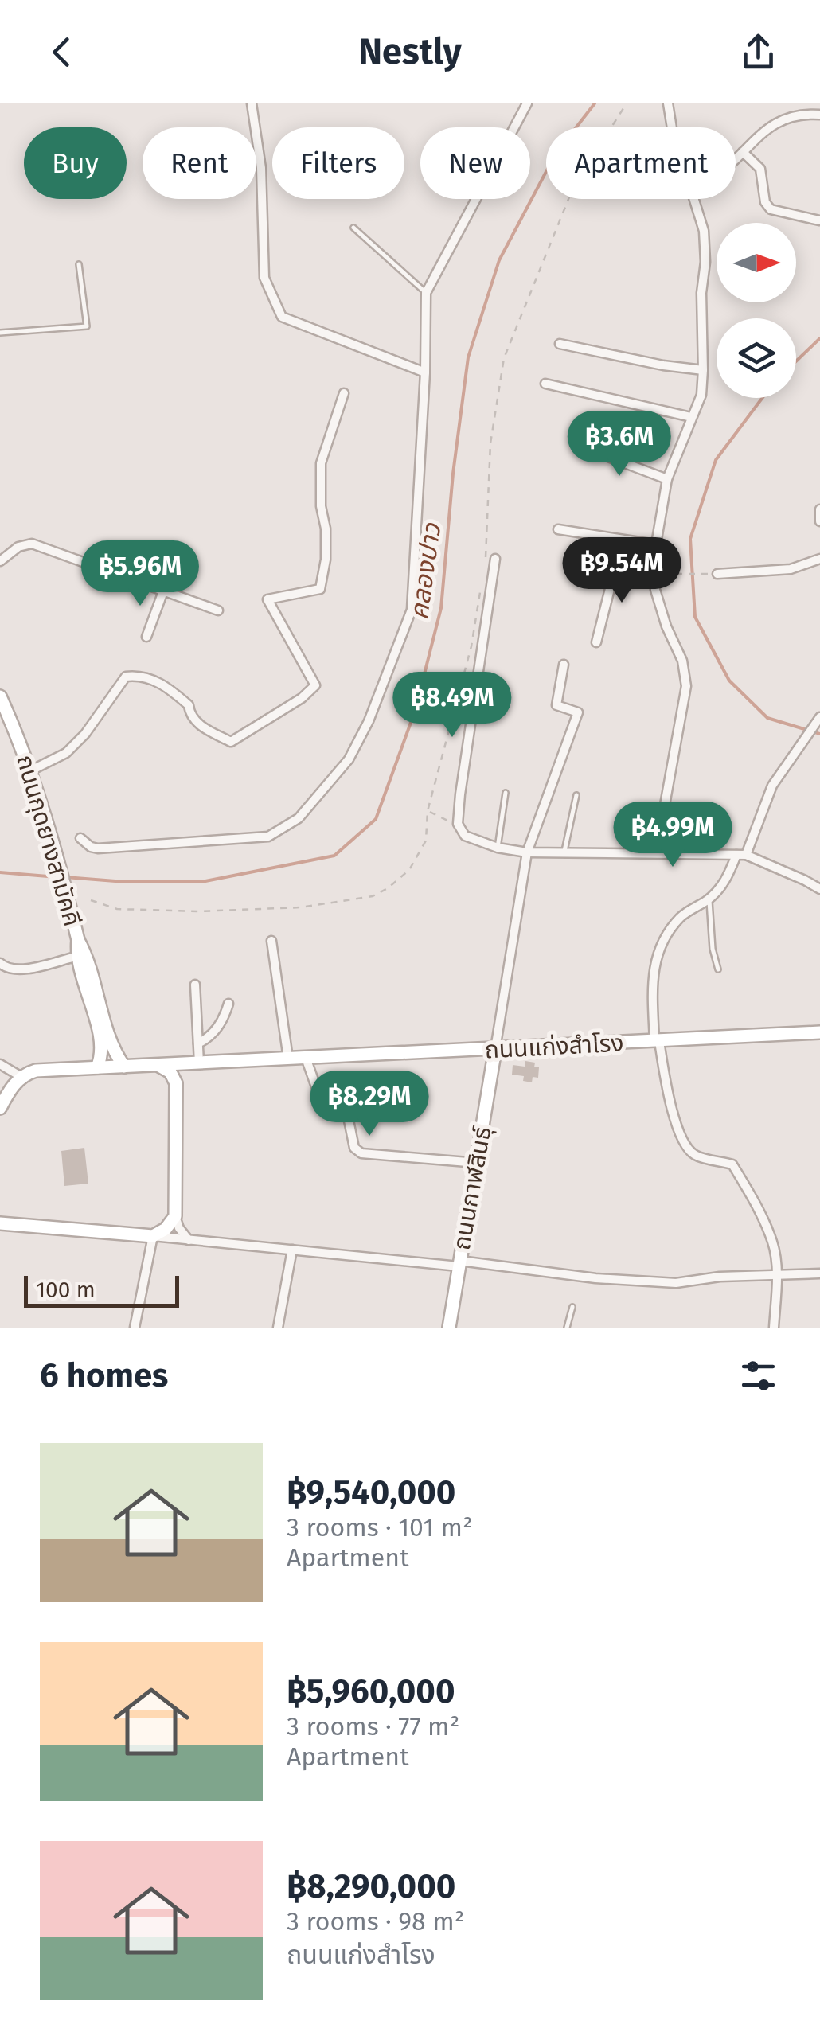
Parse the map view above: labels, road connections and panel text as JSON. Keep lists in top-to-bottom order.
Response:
{
  "streets": {
    "main road": ["ถนนกุดยางสามัคคี", "ถนนแก่งสำโรง", "ถนนกาฬสินธุ์"]
  },
  "crossings": [
    ["ถนนกุดยางสามัคคี", "ถนนแก่งสำโรง"],
    ["ถนนแก่งสำโรง", "ถนนกาฬสินธุ์"]
  ],
  "water": ["คลองปาว"],
  "scale_bar": "100 m",
  "north": "right",
  "page": {
    "header": "Nestly",
    "chip": [
      "Buy",
      "Rent",
      "Filters",
      "New",
      "Apartment"
    ],
    "price": [
      "฿3.6M",
      "฿9.54M",
      "฿5.96M",
      "฿8.49M",
      "฿4.99M",
      "฿8.29M"
    ],
    "scale": "100 m",
    "heading": "6 homes",
    "list": [
      {
        "name": "฿9,540,000",
        "note": "3 rooms · 101 m² · Apartment"
      },
      {
        "name": "฿5,960,000",
        "note": "3 rooms · 77 m² · Apartment"
      },
      {
        "name": "฿8,290,000",
        "note": "3 rooms · 98 m² · ถนนแก่งสำโรง"
      }
    ]
  }
}
